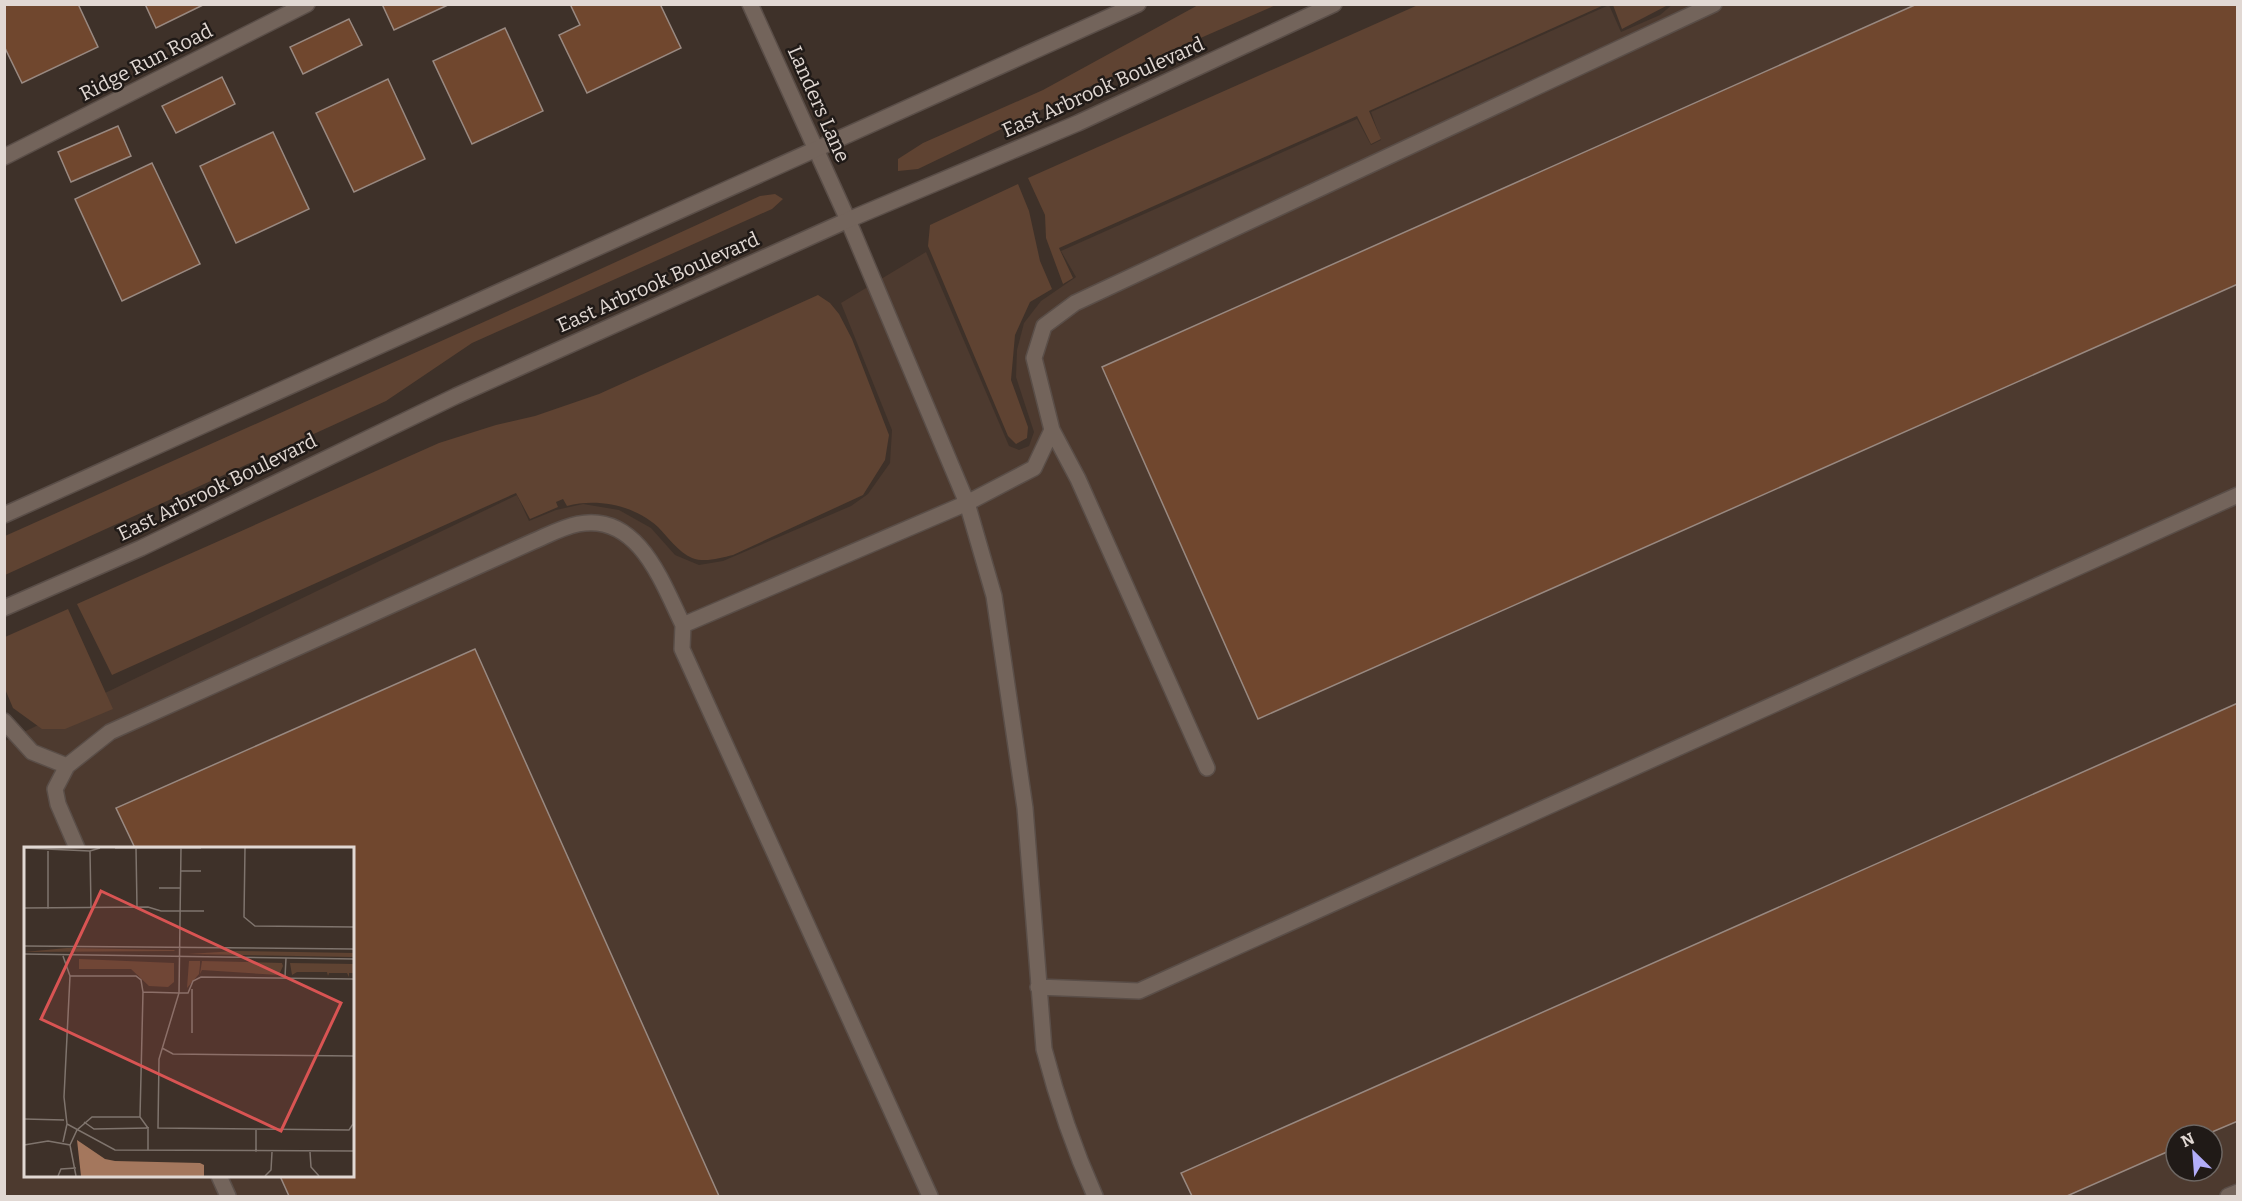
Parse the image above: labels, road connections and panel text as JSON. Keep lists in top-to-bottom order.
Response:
{
  "streets": {
    "street": ["Ridge Run Road", "East Arbrook Boulevard", "Landers Lane"]
  },
  "crossings": [
    ["East Arbrook Boulevard", "Landers Lane"]
  ],
  "north": "top left"
}
